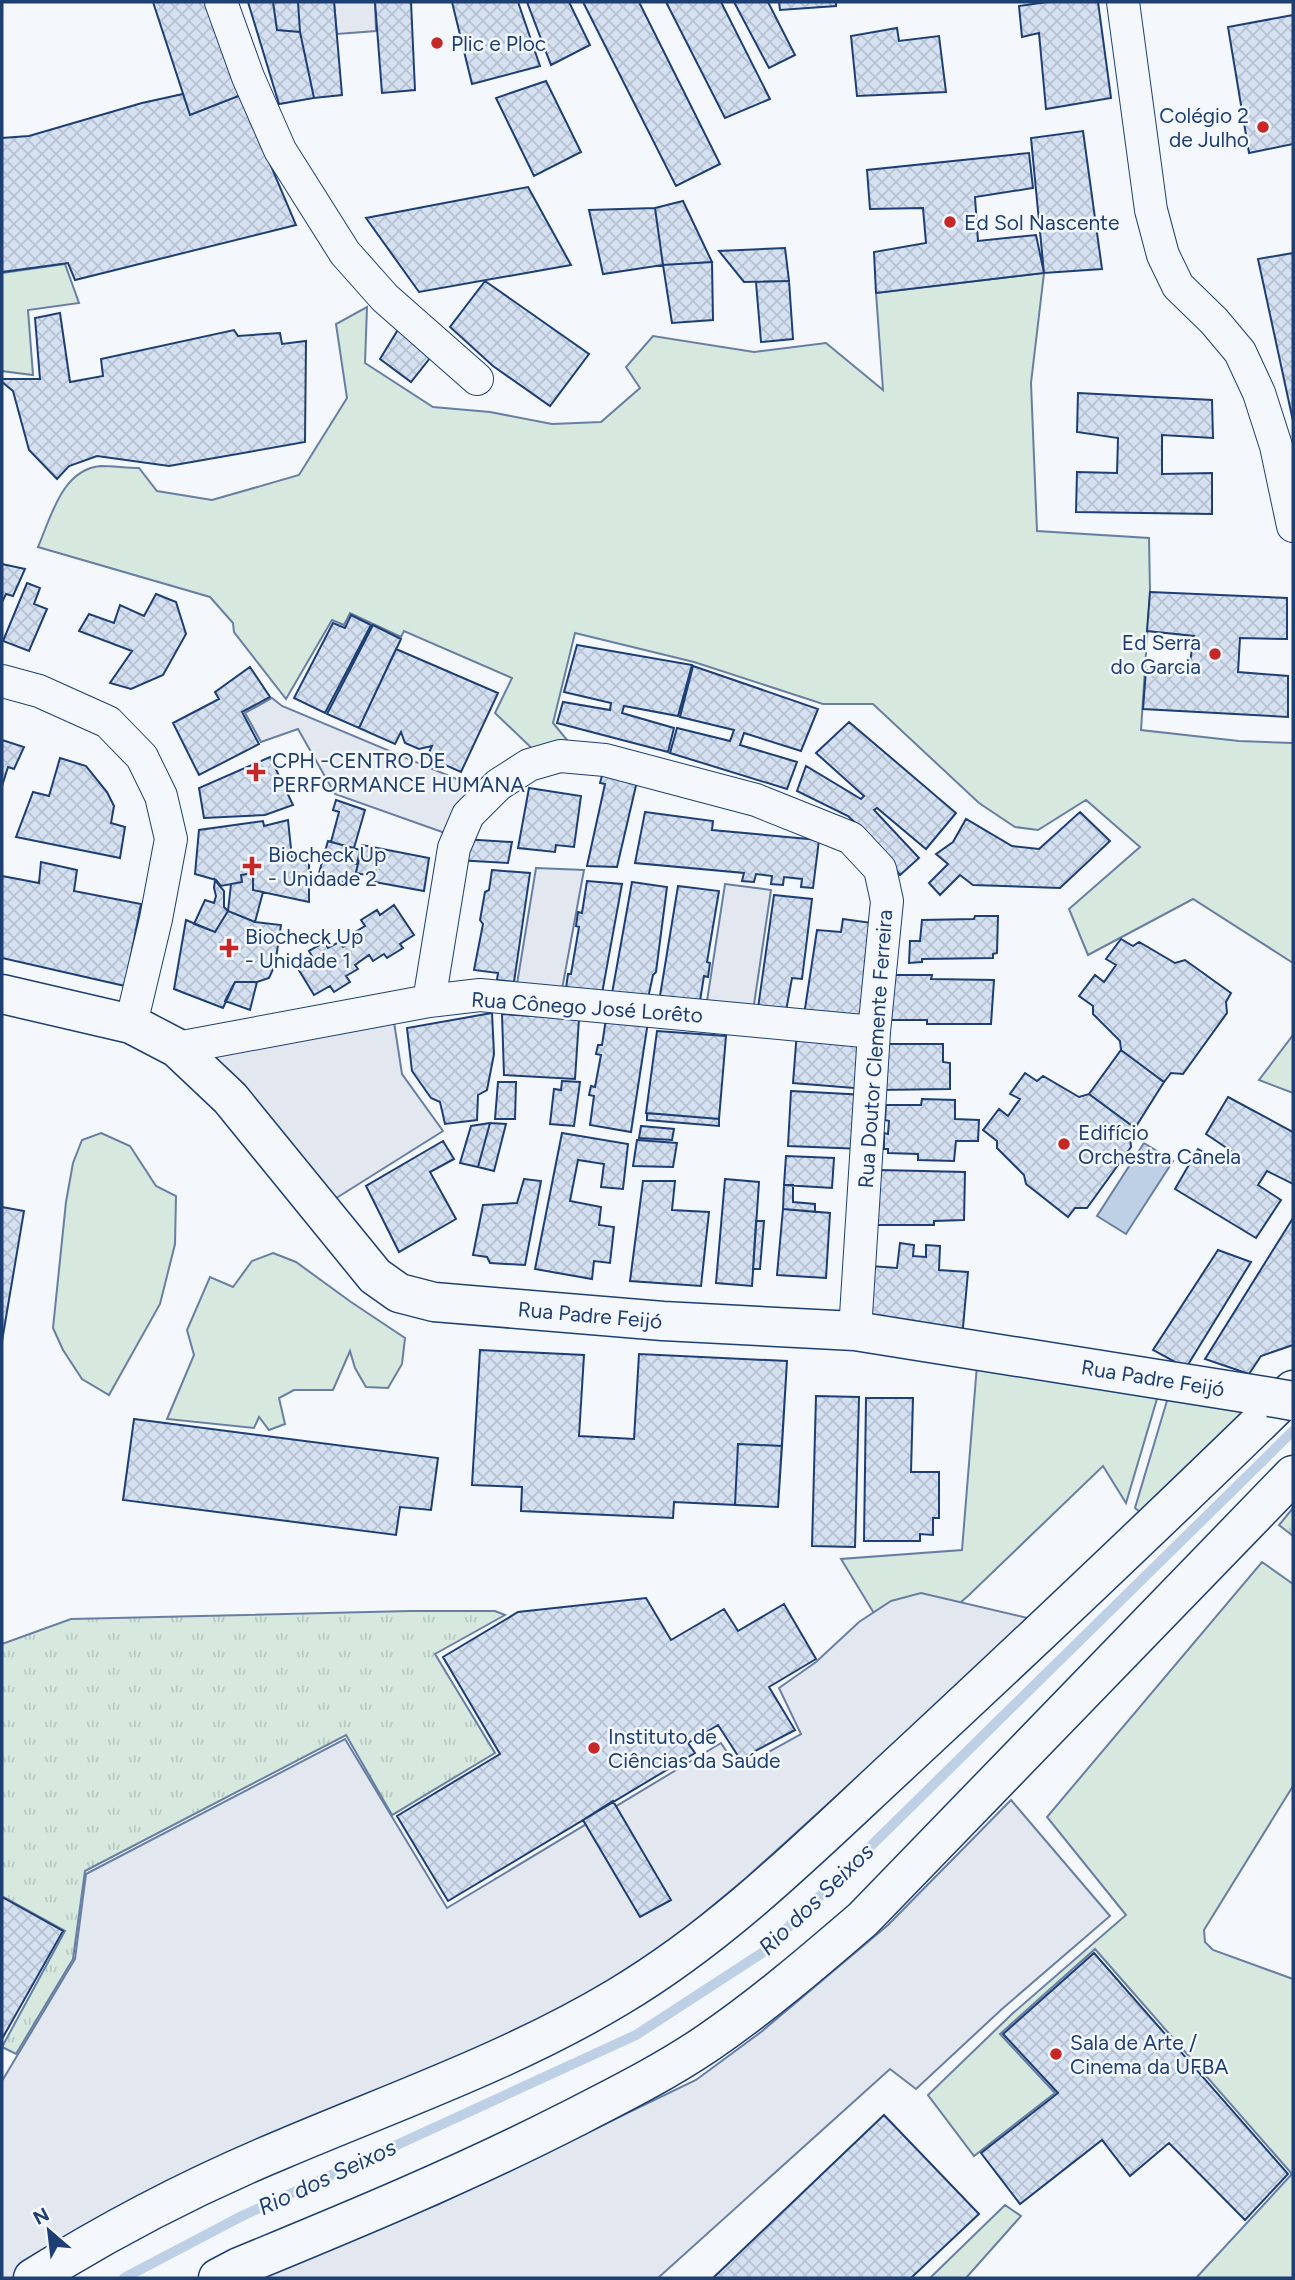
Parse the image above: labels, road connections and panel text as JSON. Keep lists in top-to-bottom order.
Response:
{
  "streets": {
    "main road": ["Rua Padre Feijó"],
    "street": ["Rua Cônego José Lorêto", "Rua Doutor Clemente Ferreira"]
  },
  "crossings": [
    ["Rua Cônego José Lorêto", "Rua Doutor Clemente Ferreira"],
    ["Rua Cônego José Lorêto", "Rua Padre Feijó"],
    ["Rua Doutor Clemente Ferreira", "Rua Padre Feijó"]
  ],
  "water": ["Rio dos Seixos"],
  "places": {
    "other": [
      "Plic e Ploc",
      "Colégio 2 de Julho",
      "Ed Sol Nascente",
      "Ed Serra do Garcia",
      "Edifício Orchestra Canela",
      "Instituto de Ciências da Saúde",
      "Sala de Arte / Cinema da UFBA"
    ],
    "health": ["CPH -CENTRO DE PERFORMANCE HUMANA", "Biocheck Up - Unidade 2", "Biocheck Up - Unidade 1"]
  },
  "north": "top left"
}
